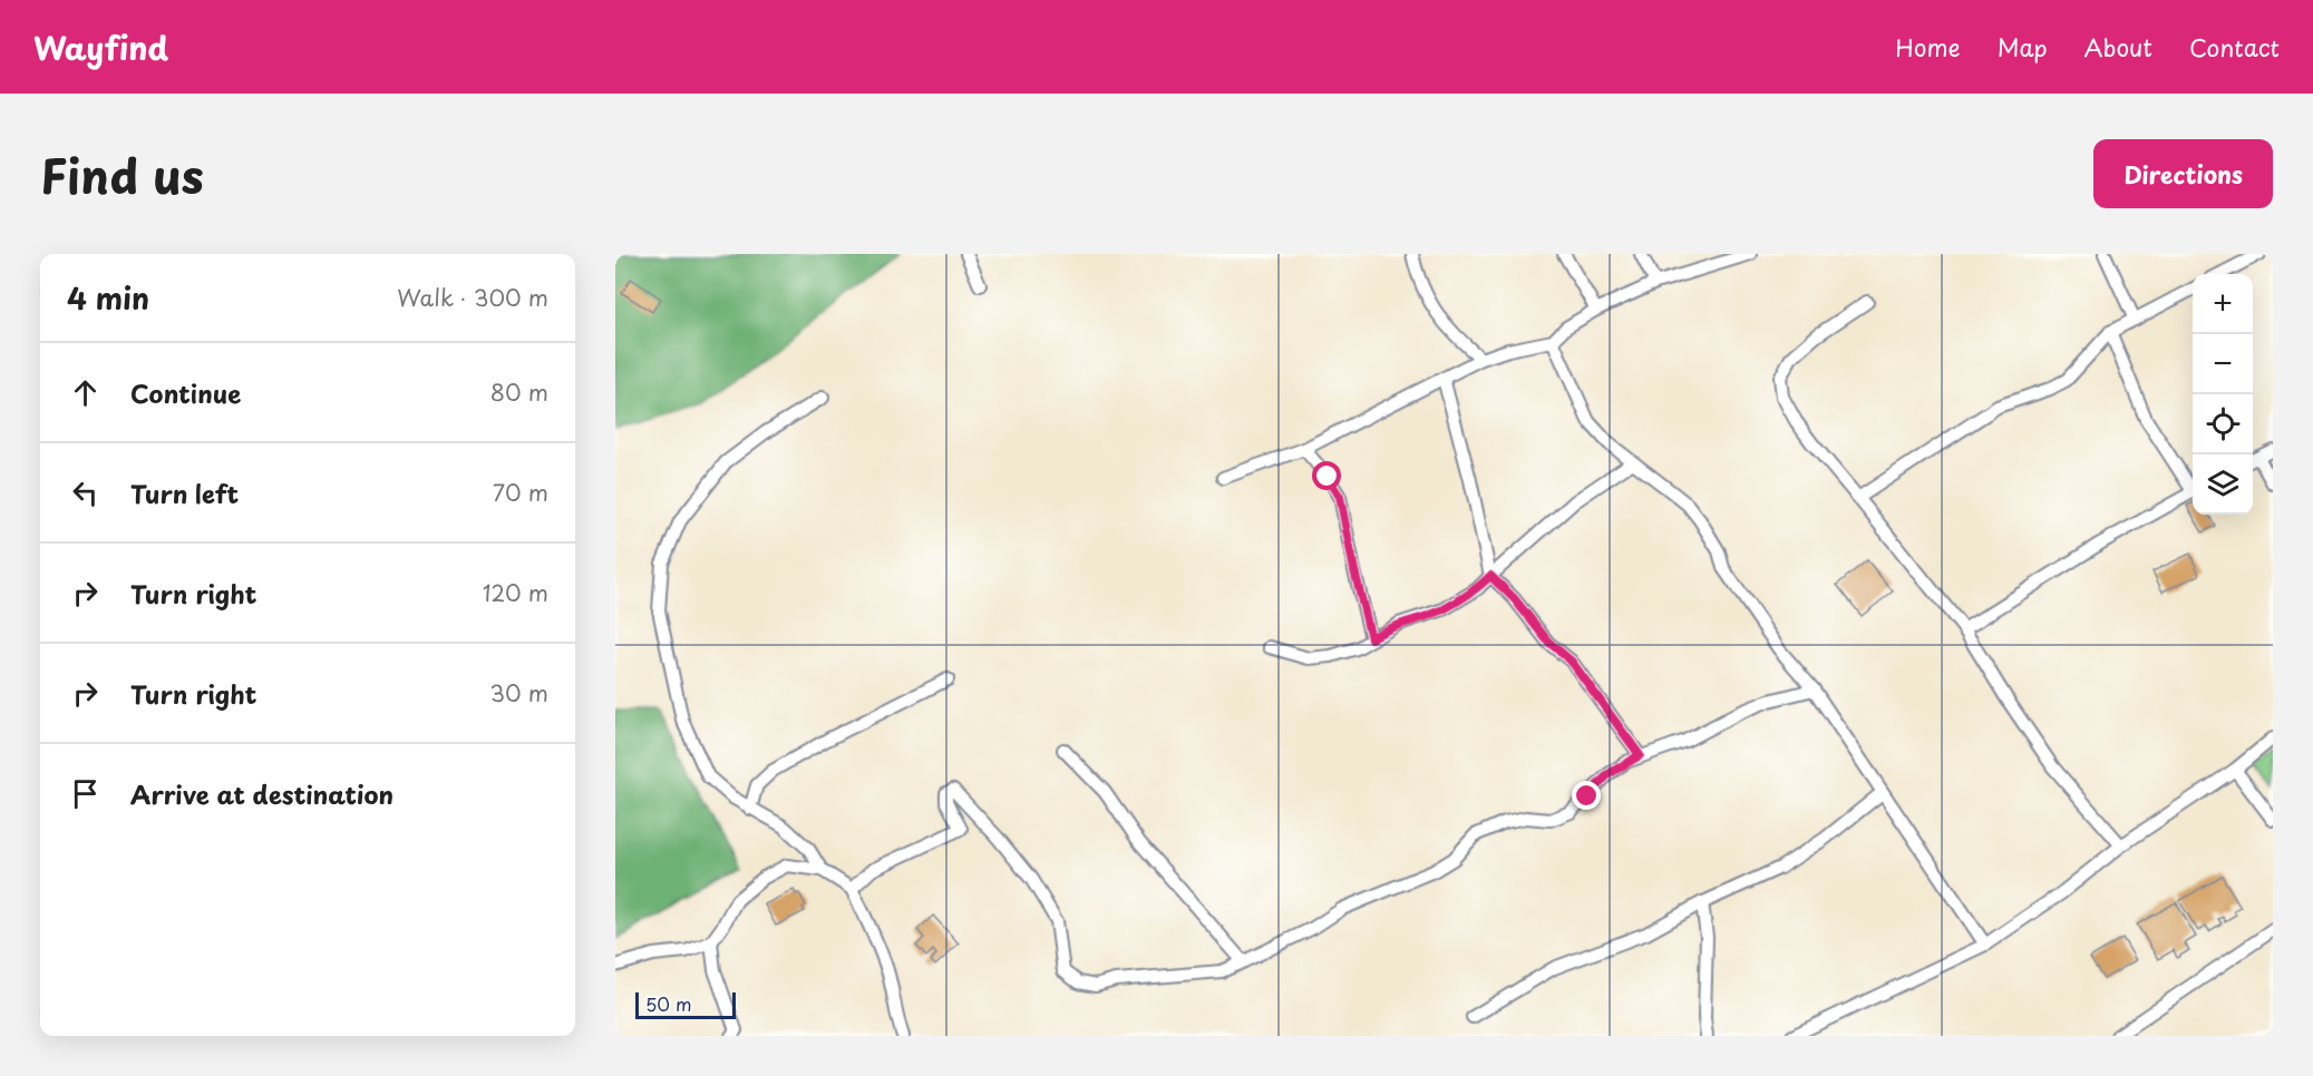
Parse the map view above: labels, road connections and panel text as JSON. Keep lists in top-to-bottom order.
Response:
{
  "scale_bar": "50 m",
  "page": {
    "header": "Wayfind",
    "nav": [
      "Home",
      "Map",
      "About",
      "Contact"
    ],
    "title": "Find us",
    "buttons": "Directions",
    "heading": ["4 min", "Walk · 300 m"],
    "map_buttons": ["+", "−"],
    "list": [
      ["Continue", "80 m"],
      ["Turn left", "70 m"],
      ["Turn right", "120 m"],
      ["Turn right", "30 m"],
      "Arrive at destination"
    ],
    "scale": "50 m"
  }
}
